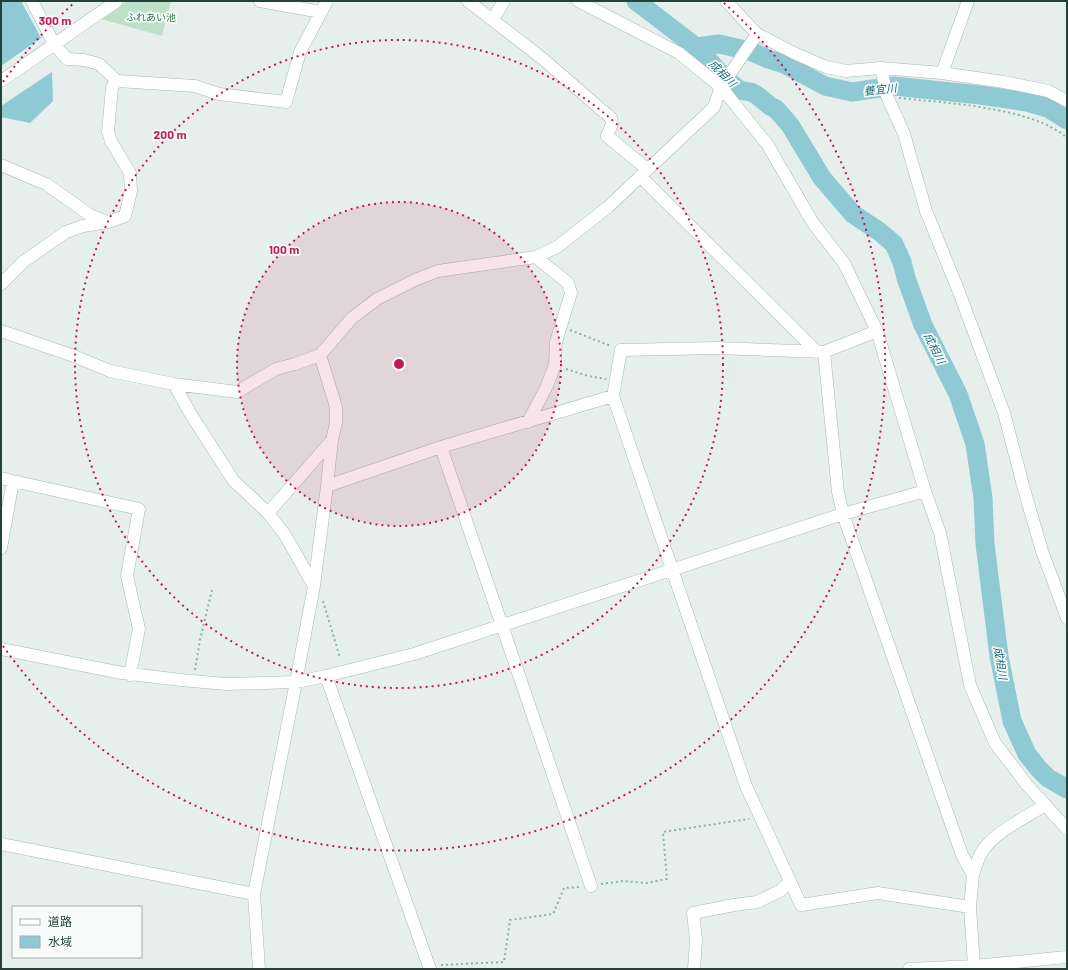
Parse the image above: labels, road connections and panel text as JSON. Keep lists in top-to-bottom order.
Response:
{
  "water": ["成相川", "養宜川"],
  "parks": ["ふれあい池"],
  "legend": ["道路", "水域"],
  "rings": ["300 m", "200 m", "100 m"]
}
